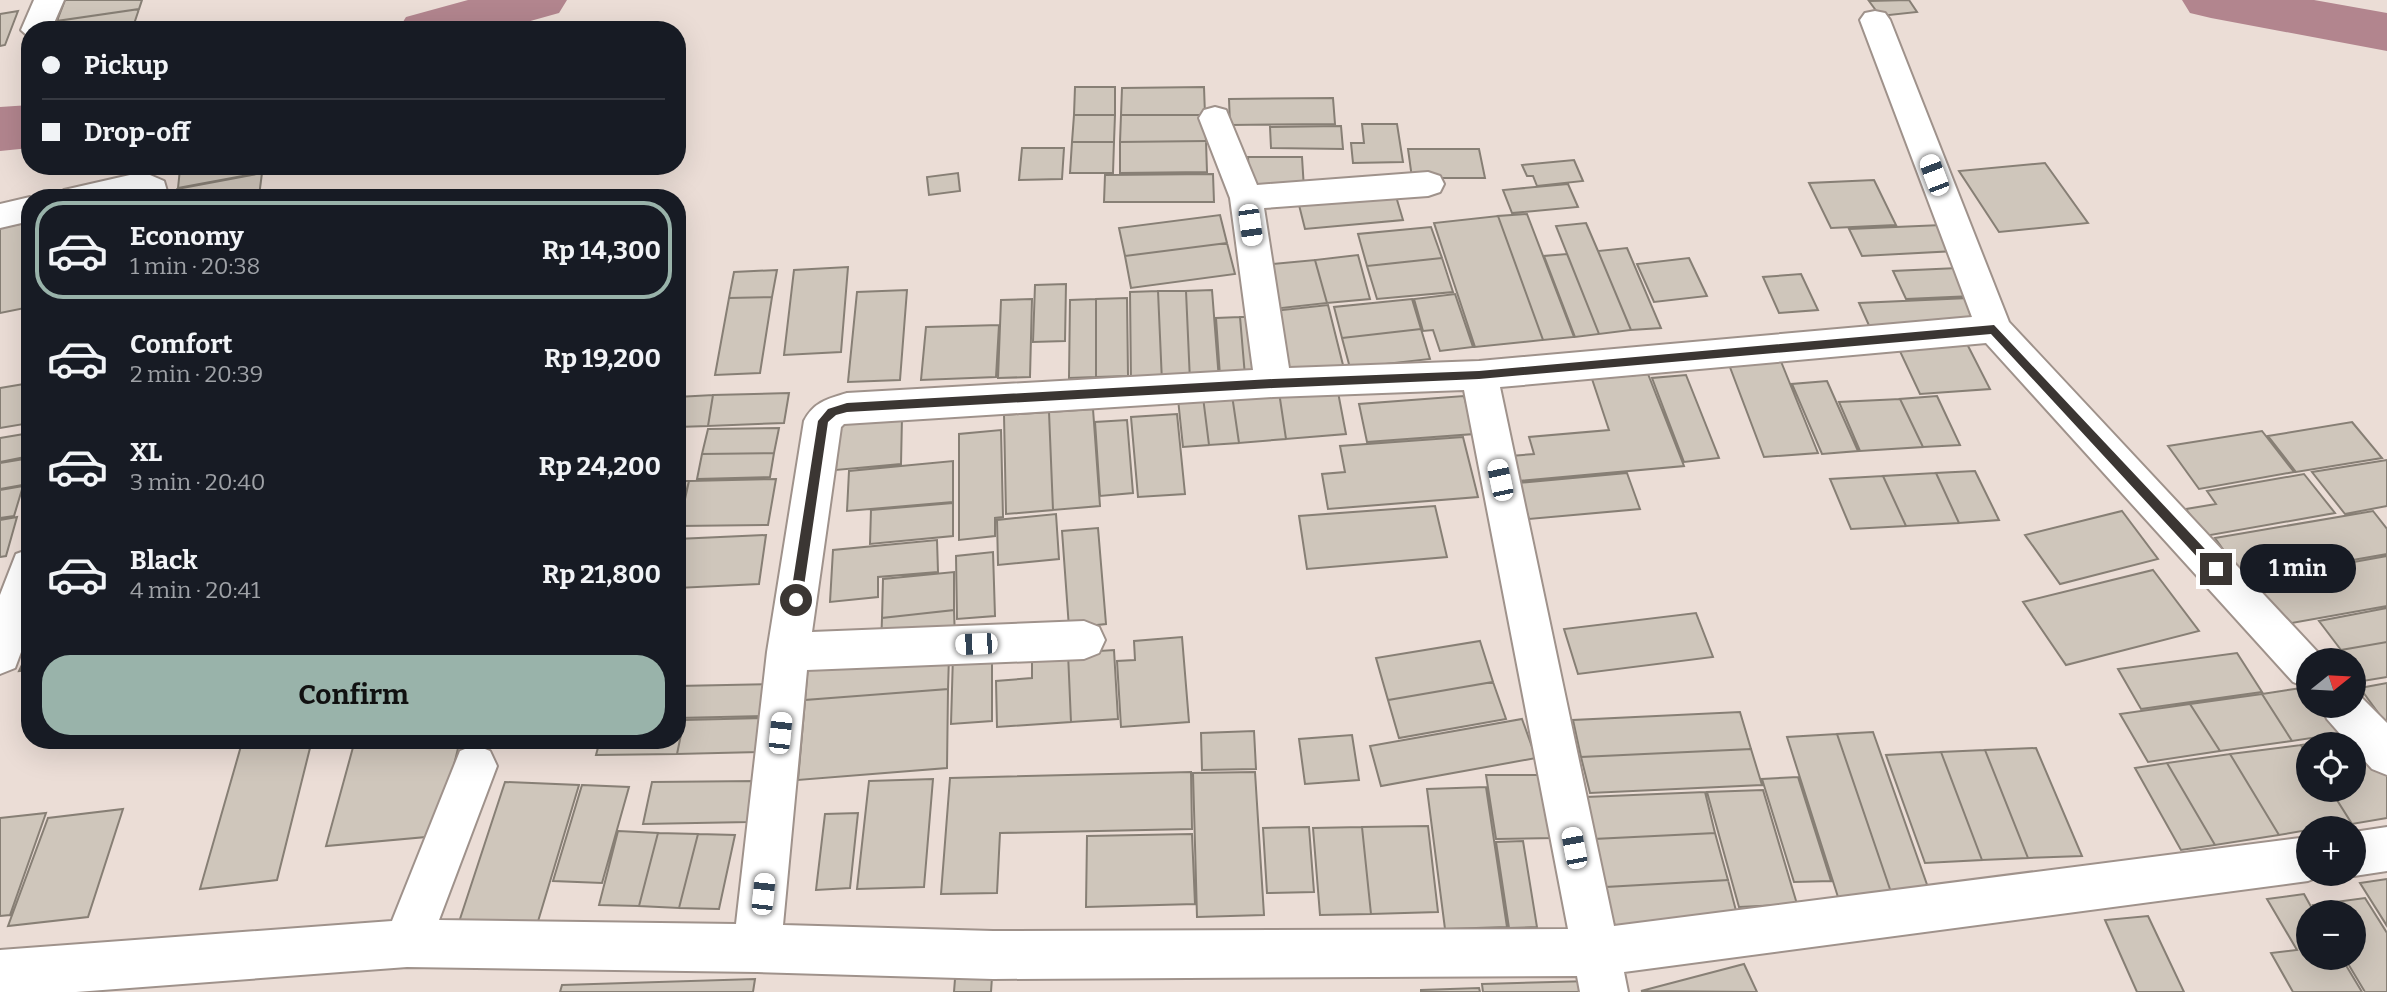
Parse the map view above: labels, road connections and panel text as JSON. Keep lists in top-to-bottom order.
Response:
{
  "north": "right",
  "page": {
    "banner": ["Pickup", "Drop-off"],
    "list": [
      {
        "name": "Economy",
        "note": "1 min · 20:38",
        "value": "Rp 14,300"
      },
      {
        "name": "Comfort",
        "note": "2 min · 20:39",
        "value": "Rp 19,200"
      },
      {
        "name": "XL",
        "note": "3 min · 20:40",
        "value": "Rp 24,200"
      },
      {
        "name": "Black",
        "note": "4 min · 20:41",
        "value": "Rp 21,800"
      }
    ],
    "bubble": "1 min",
    "buttons": "Confirm",
    "map_buttons": ["+", "−"]
  }
}
